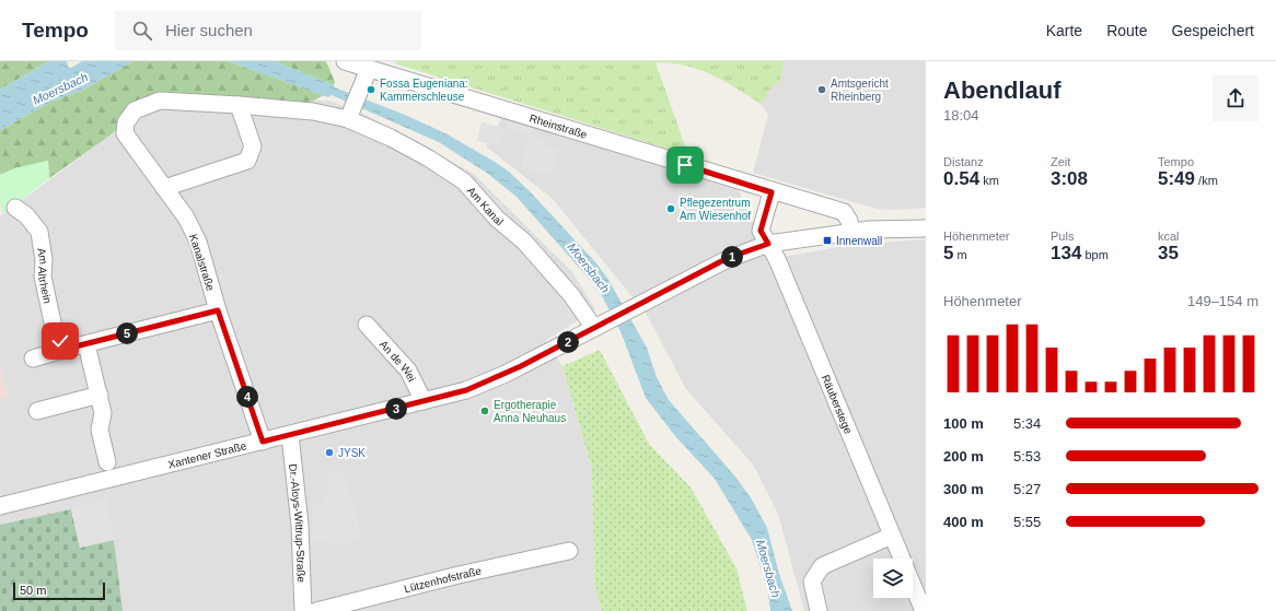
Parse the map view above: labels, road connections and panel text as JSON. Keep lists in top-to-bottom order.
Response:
{
  "streets": {
    "street": [
      "Rheinstraße",
      "Am Kanal",
      "Kanalstraße",
      "Am Altrhein",
      "An de Wei",
      "Räuberstege",
      "Xantener Straße",
      "Dr.-Aloys-Wittrup-Straße",
      "Lützenhofstraße"
    ]
  },
  "crossings": [
    ["Rheinstraße", "Xantener Straße"],
    ["Am Kanal", "Kanalstraße"],
    ["Am Kanal", "Xantener Straße"],
    ["Kanalstraße", "Xantener Straße"],
    ["An de Wei", "Xantener Straße"],
    ["Räuberstege", "Xantener Straße"],
    ["Xantener Straße", "Dr.-Aloys-Wittrup-Straße"]
  ],
  "water": ["Moersbach"],
  "places": {
    "other": [
      "Fossa Eugeniana: Kammerschleuse",
      "Amtsgericht Rheinberg",
      "Pflegezentrum Am Wiesenhof",
      "Ergotherapie Anna Neuhaus",
      "JYSK"
    ],
    "transit": ["Innenwall"]
  },
  "scale_bar": "50 m",
  "page": {
    "header": "Tempo",
    "search": "Hier suchen",
    "nav": ["Karte", "Route", "Gespeichert"],
    "heading": ["Abendlauf", "18:04"],
    "stats": [
      ["Distanz", "0.54 km"],
      ["Zeit", "3:08"],
      ["Tempo", "5:49 /km"],
      ["Höhenmeter", "5 m"],
      ["Puls", "134 bpm"],
      ["kcal", "35"]
    ],
    "pins": [
      "1",
      "5",
      "2",
      "4",
      "3"
    ],
    "chart": ["Höhenmeter", "149–154 m"],
    "list": [
      {
        "name": "100 m",
        "note": "5:34"
      },
      {
        "name": "200 m",
        "note": "5:53"
      },
      {
        "name": "300 m",
        "note": "5:27"
      },
      {
        "name": "400 m",
        "note": "5:55"
      }
    ],
    "scale": "50 m"
  }
}
